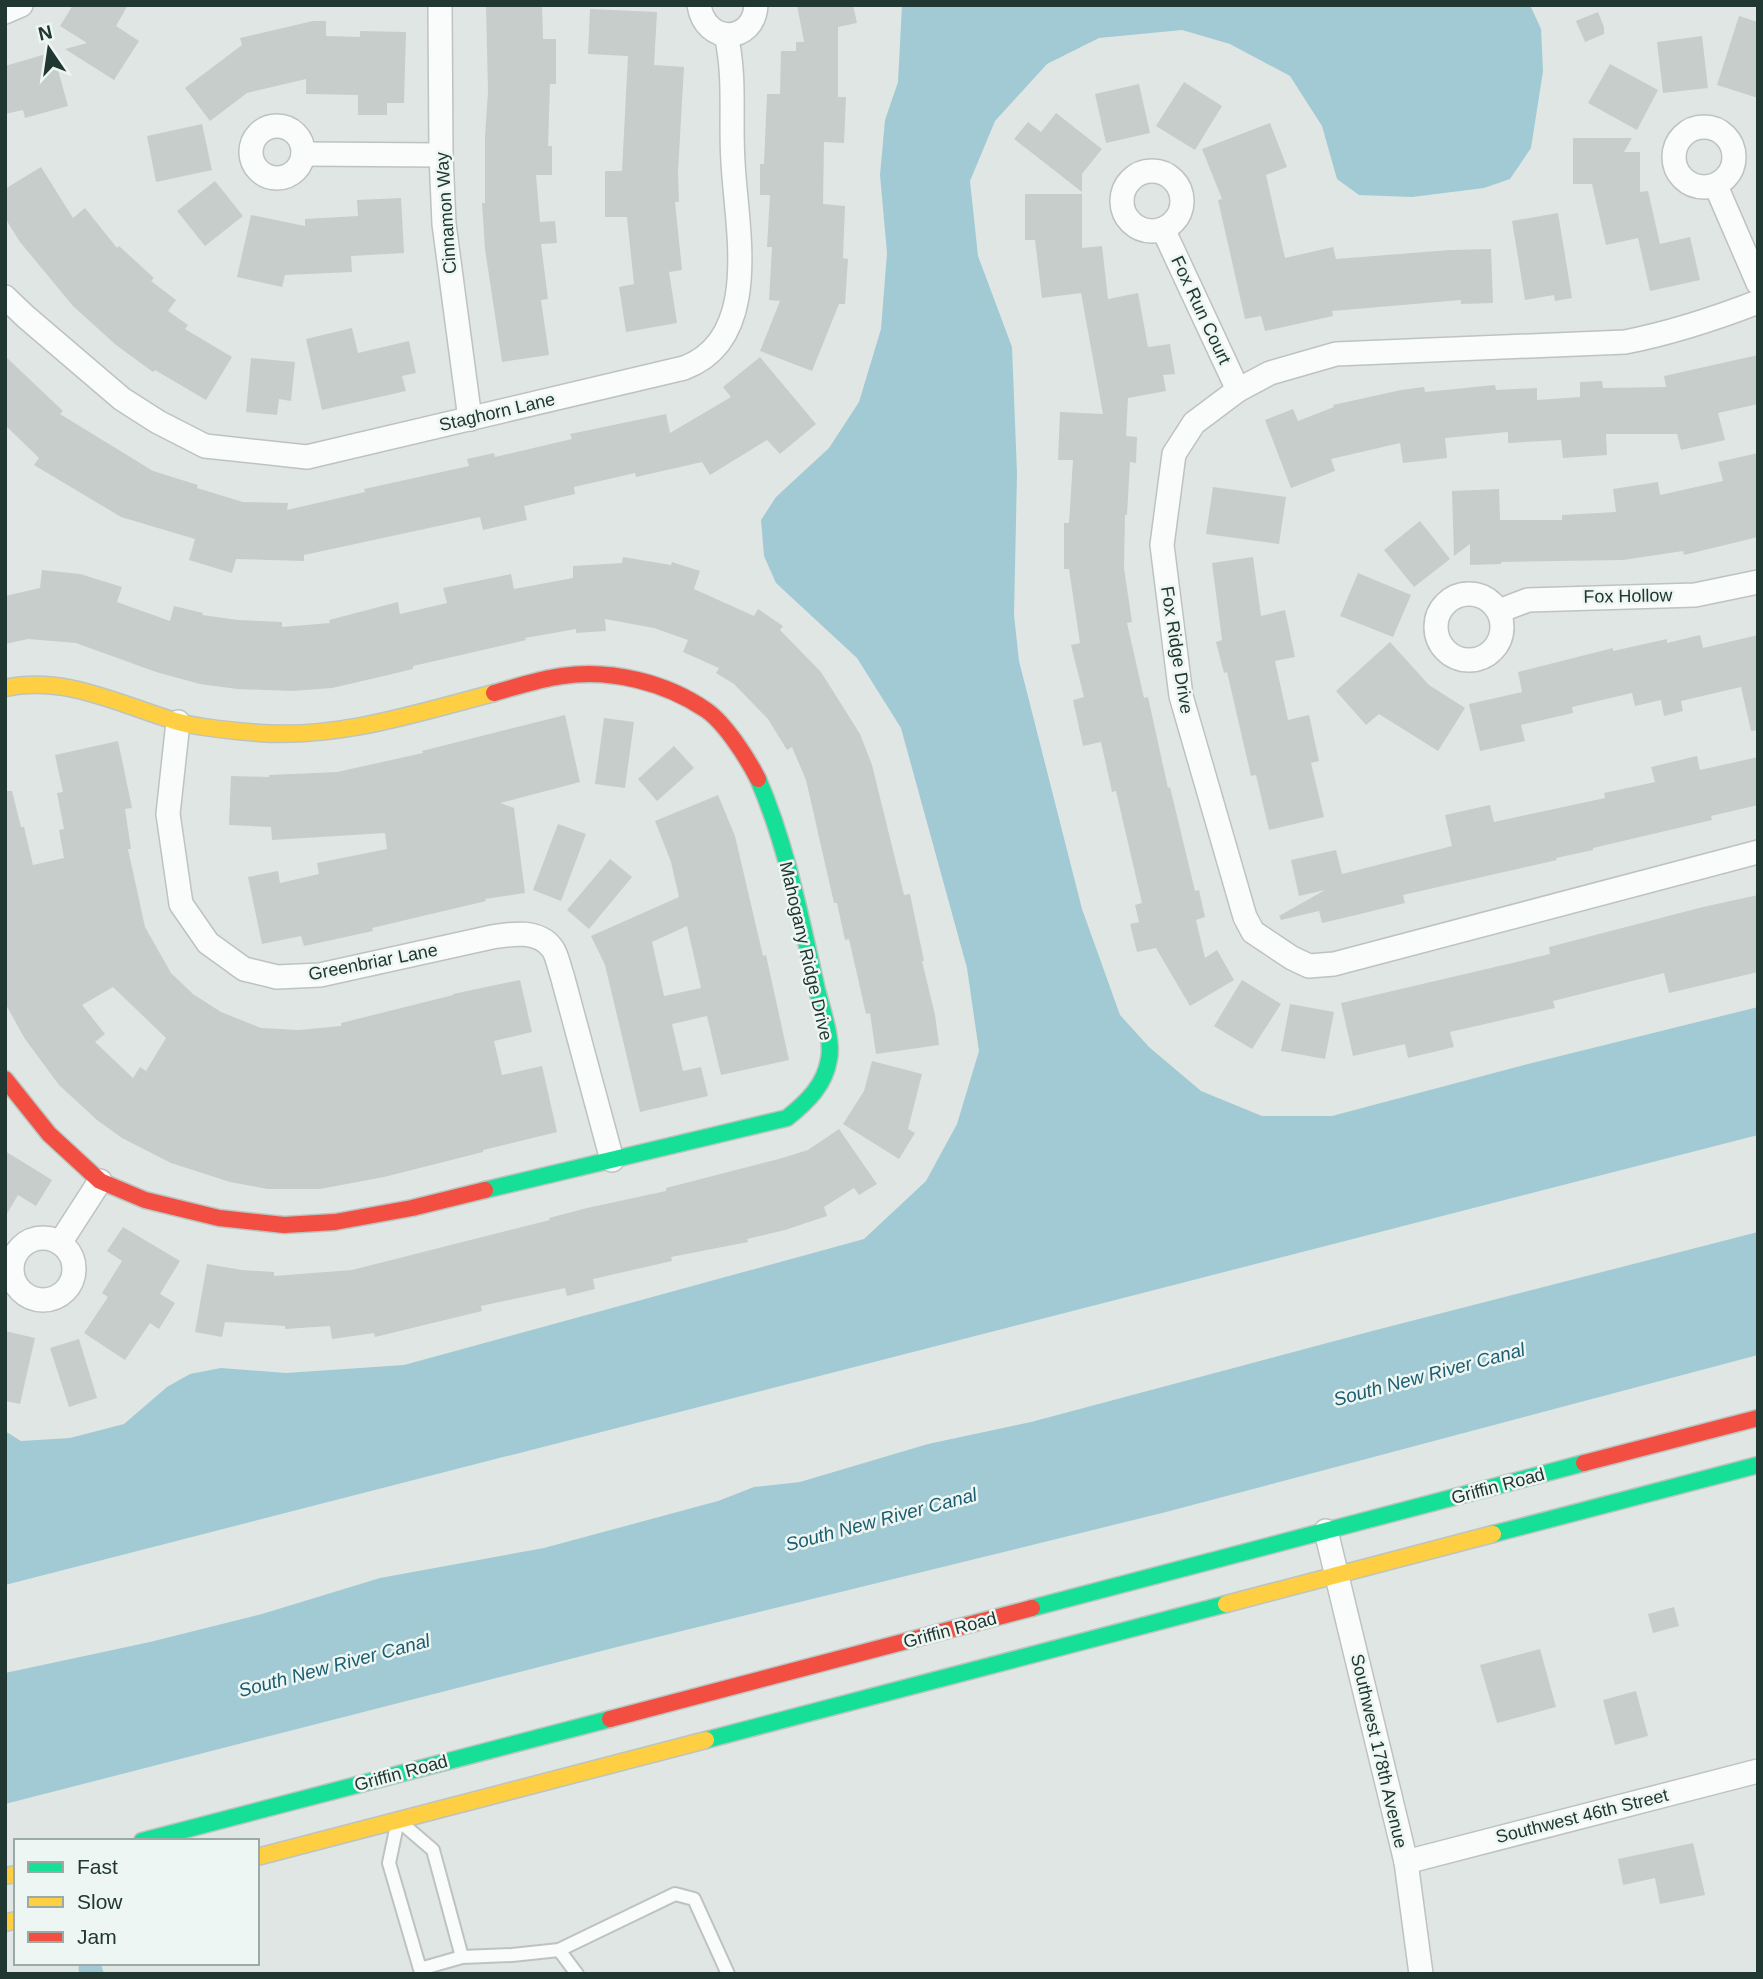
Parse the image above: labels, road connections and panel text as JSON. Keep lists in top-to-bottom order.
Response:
{
  "streets": {
    "main road": ["Mahogany Ridge Drive", "Griffin Road"],
    "street": [
      "Cinnamon Way",
      "Fox Run Court",
      "Staghorn Lane",
      "Fox Hollow",
      "Fox Ridge Drive",
      "Greenbriar Lane",
      "Southwest 178th Avenue",
      "Southwest 46th Street"
    ]
  },
  "crossings": [
    ["Cinnamon Way", "Staghorn Lane"],
    ["Fox Run Court", "Fox Ridge Drive"],
    ["Mahogany Ridge Drive", "Greenbriar Lane"],
    ["Griffin Road", "Southwest 178th Avenue"],
    ["Southwest 178th Avenue", "Southwest 46th Street"]
  ],
  "water": ["South New River Canal"],
  "legend": ["Fast", "Slow", "Jam"],
  "north": "top"
}
